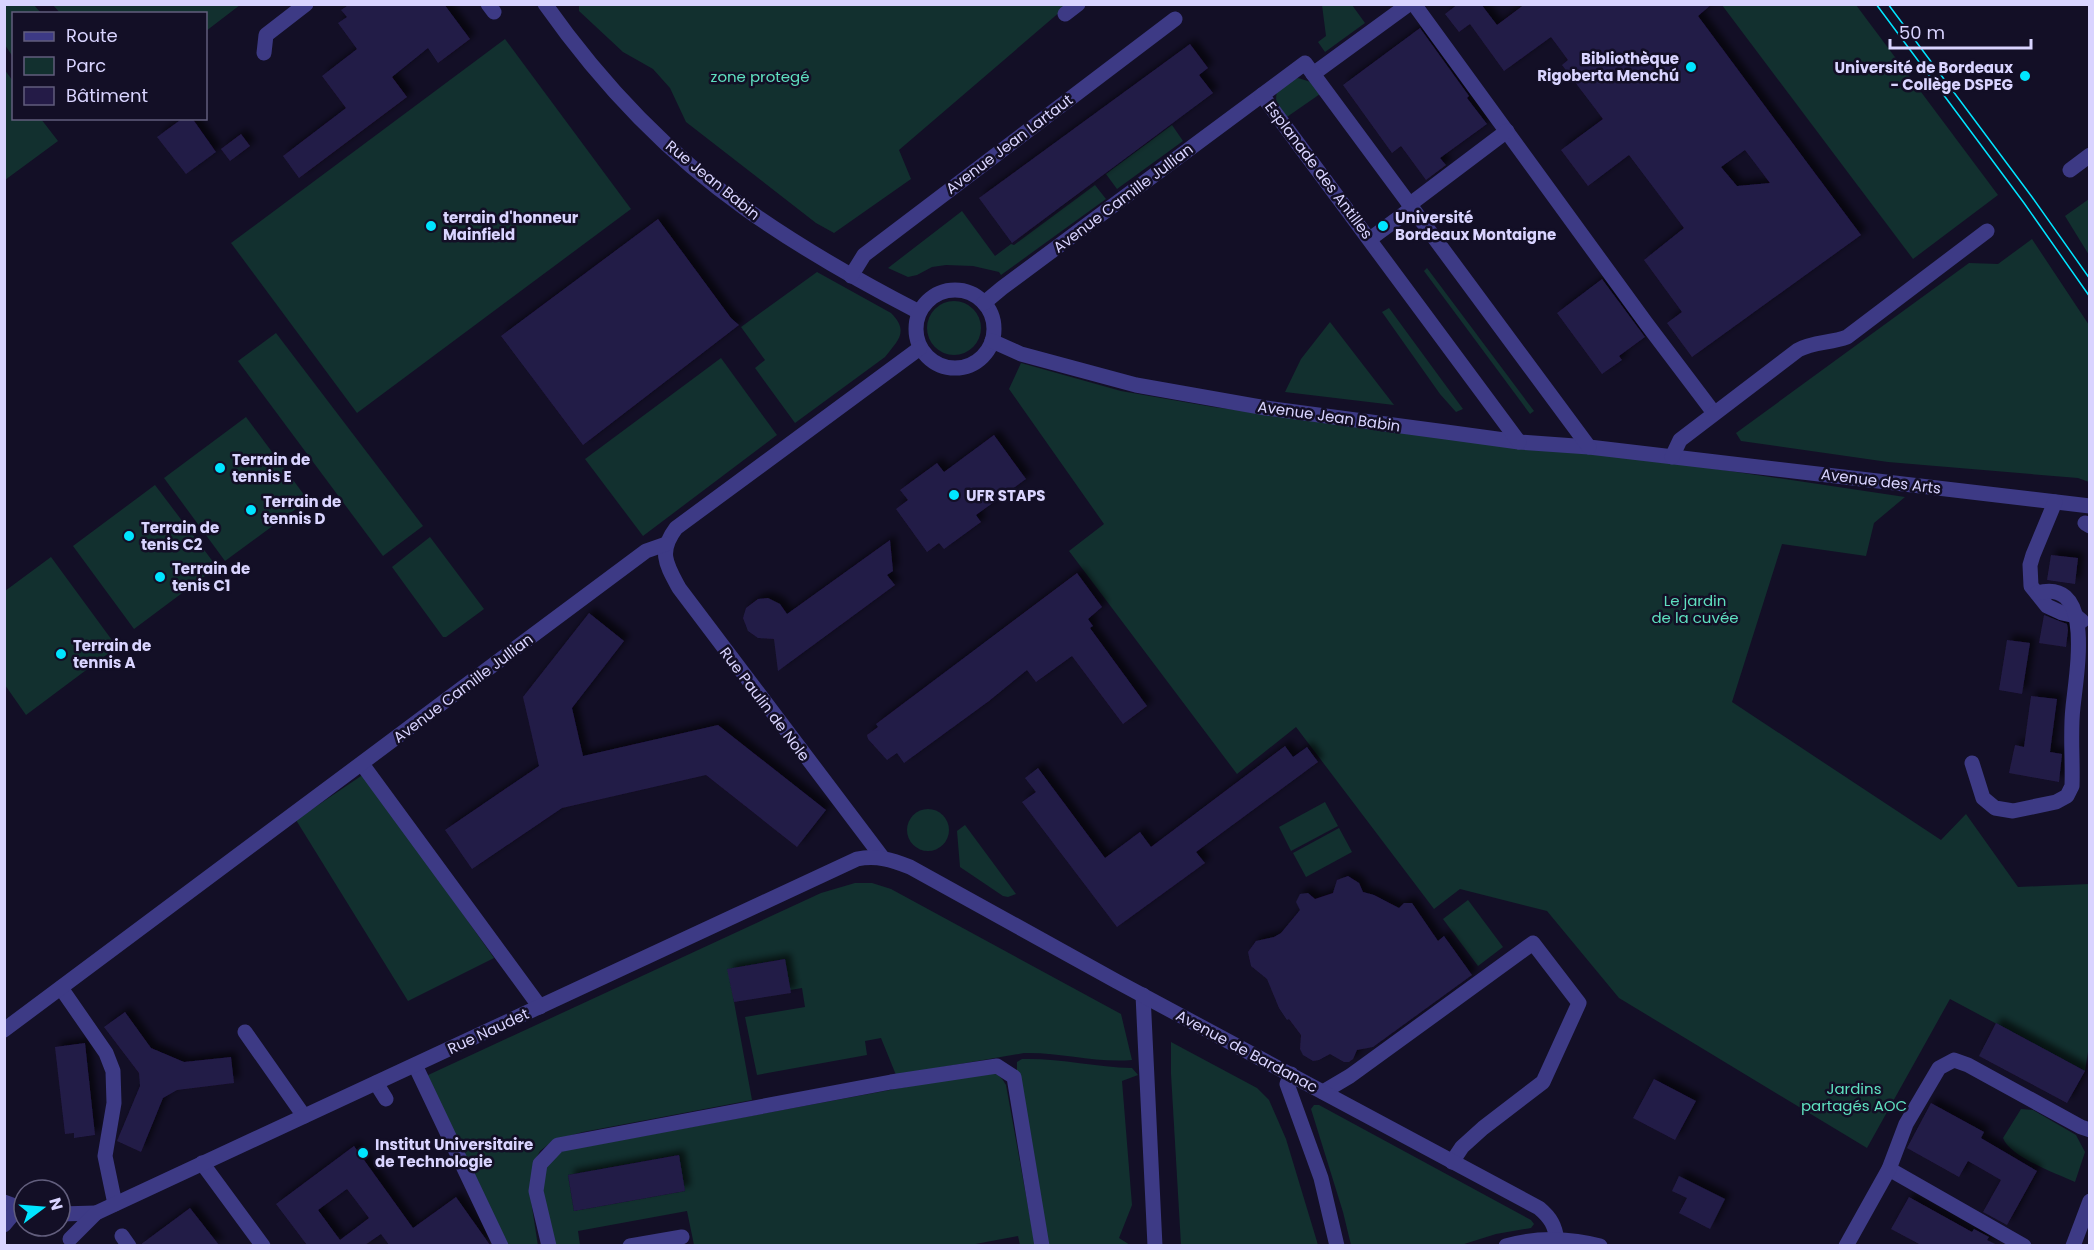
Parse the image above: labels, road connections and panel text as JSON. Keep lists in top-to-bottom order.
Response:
{
  "streets": {
    "street": [
      "Avenue Jean Lartaut",
      "Esplanade des Antilles",
      "Rue Jean Babin",
      "Avenue Camille Jullian",
      "Avenue Jean Babin",
      "Avenue des Arts",
      "Rue Paulin de Nole",
      "Rue Naudet",
      "Avenue de Bardanac"
    ]
  },
  "crossings": [
    ["Avenue Jean Lartaut", "Rue Jean Babin"],
    ["Esplanade des Antilles", "Avenue Camille Jullian"],
    ["Esplanade des Antilles", "Avenue Jean Babin"],
    ["Rue Jean Babin", "Avenue Camille Jullian"],
    ["Rue Jean Babin", "Avenue Jean Babin"],
    ["Avenue Camille Jullian", "Avenue Jean Babin"],
    ["Avenue Camille Jullian", "Rue Paulin de Nole"],
    ["Avenue Jean Babin", "Avenue des Arts"],
    ["Rue Paulin de Nole", "Rue Naudet"],
    ["Rue Paulin de Nole", "Avenue de Bardanac"],
    ["Rue Naudet", "Avenue de Bardanac"]
  ],
  "parks": ["zone protegé", "Le jardin de la cuvée", "Jardins partagés AOC"],
  "places": [
    "Bibliothèque Rigoberta Menchú",
    "Université de Bordeaux - Collège DSPEG",
    "terrain d'honneur Mainfield",
    "Université Bordeaux Montaigne",
    "Terrain de tennis E",
    "UFR STAPS",
    "Terrain de tennis D",
    "Terrain de tenis C2",
    "Terrain de tenis C1",
    "Terrain de tennis A",
    "Institut Universitaire de Technologie"
  ],
  "legend": ["Route", "Parc", "Bâtiment"],
  "scale_bar": "50 m",
  "north": "right"
}
